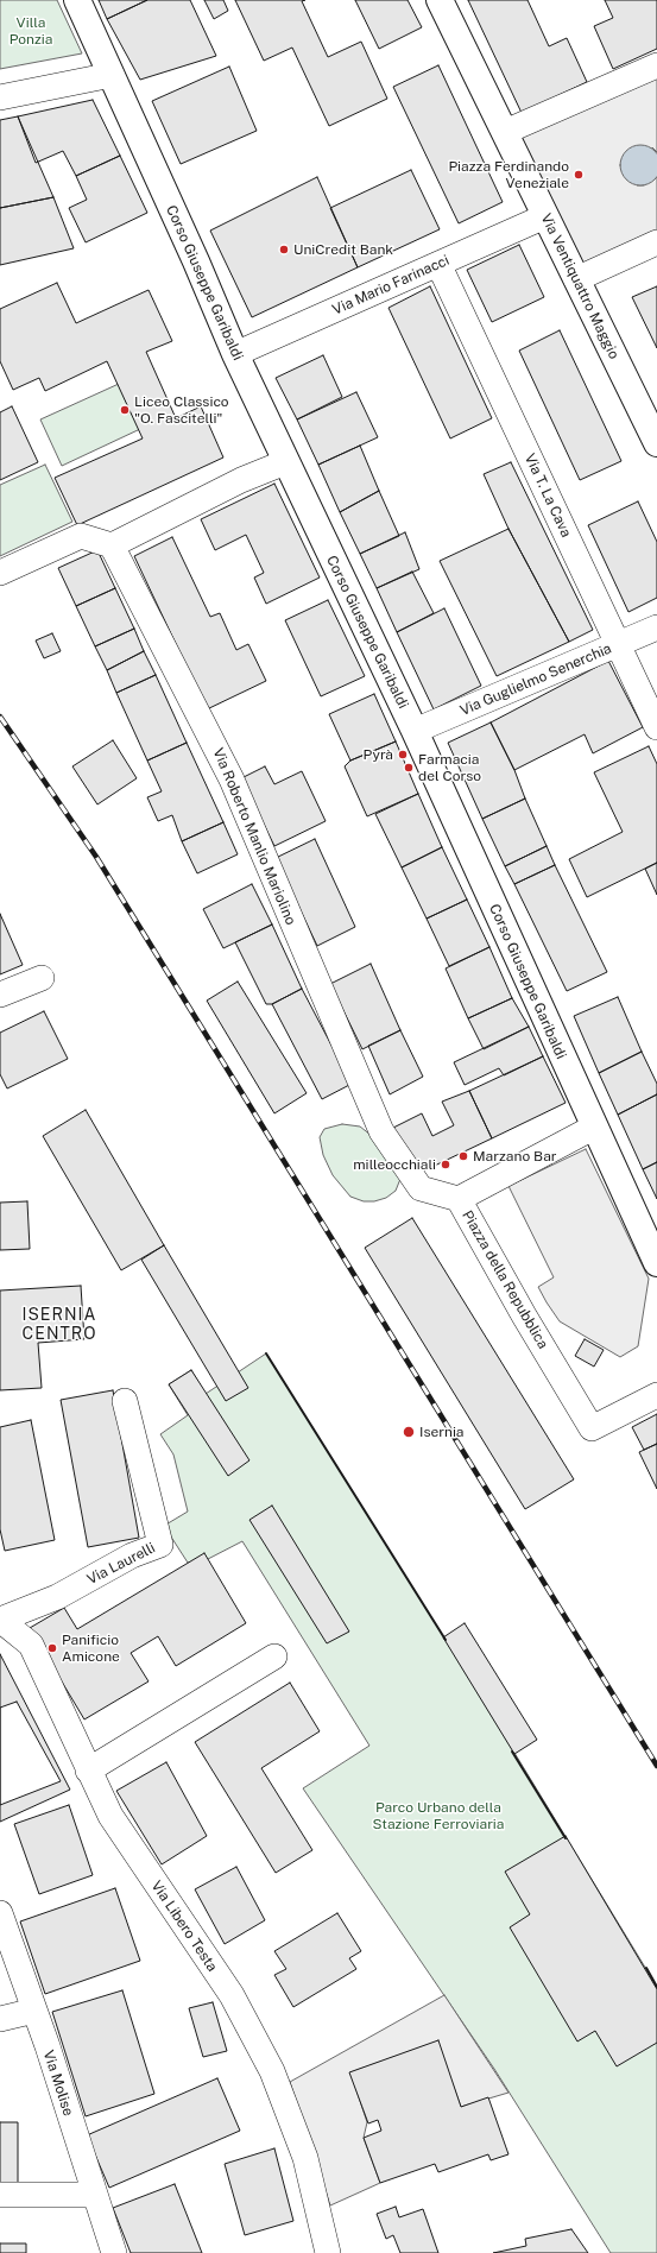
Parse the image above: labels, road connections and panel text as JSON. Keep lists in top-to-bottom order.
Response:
{
  "streets": {
    "main road": ["Corso Giuseppe Garibaldi", "Via Ventiquattro Maggio"],
    "street": [
      "Via Mario Farinacci",
      "Via T. La Cava",
      "Via Guglielmo Senerchia",
      "Via Roberto Manlio Mariolino",
      "Piazza della Repubblica",
      "Via Laurelli",
      "Via Libero Testa",
      "Via Molise"
    ]
  },
  "crossings": [
    ["Corso Giuseppe Garibaldi", "Via Mario Farinacci"],
    ["Corso Giuseppe Garibaldi", "Via Guglielmo Senerchia"],
    ["Corso Giuseppe Garibaldi", "Piazza della Repubblica"],
    ["Via Mario Farinacci", "Via Ventiquattro Maggio"],
    ["Via Mario Farinacci", "Via T. La Cava"],
    ["Via T. La Cava", "Via Guglielmo Senerchia"],
    ["Via Roberto Manlio Mariolino", "Piazza della Repubblica"],
    ["Via Laurelli", "Via Libero Testa"]
  ],
  "districts": ["ISERNIA CENTRO"],
  "parks": ["Villa Ponzia", "Parco Urbano della Stazione Ferroviaria"],
  "places": [
    "Piazza Ferdinando Veneziale",
    "UniCredit Bank",
    "Liceo Classico \"O. Fascitelli\"",
    "Pyrà",
    "Farmacia del Corso",
    "Marzano Bar",
    "milleocchiali",
    "Isernia",
    "Panificio Amicone"
  ]
}
